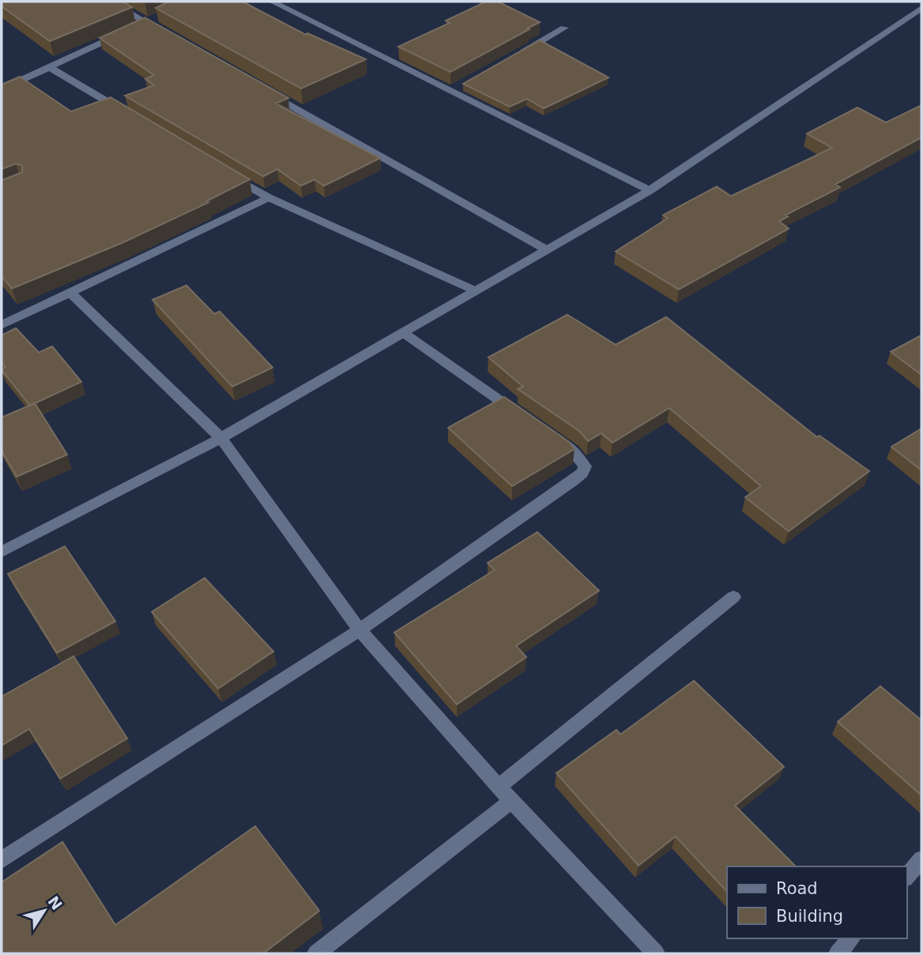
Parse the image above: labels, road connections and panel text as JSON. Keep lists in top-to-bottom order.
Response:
{
  "legend": ["Road", "Building"],
  "north": "top right"
}
